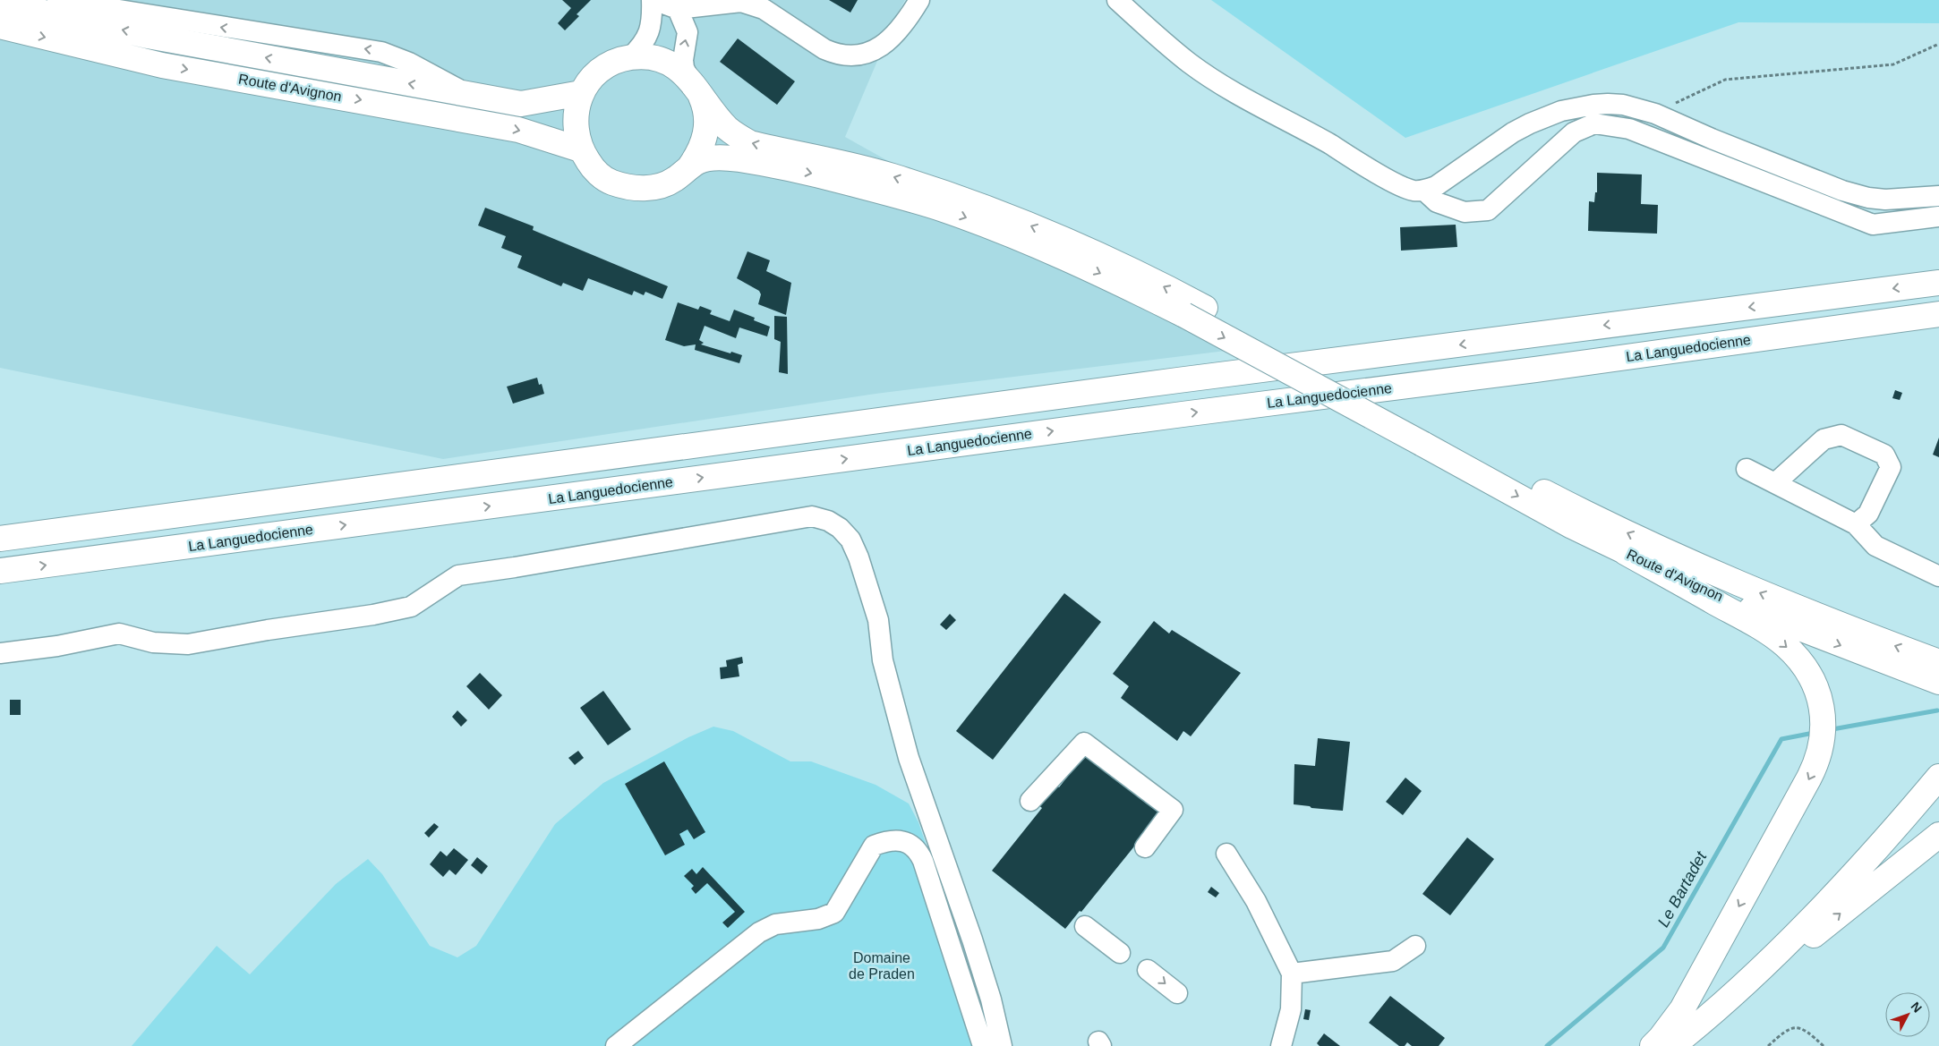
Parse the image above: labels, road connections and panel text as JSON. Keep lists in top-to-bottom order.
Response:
{
  "streets": {
    "main road": ["Route d'Avignon", "La Languedocienne"]
  },
  "water": ["Le Bartadet"],
  "parks": ["Domaine de Praden"],
  "north": "top right"
}
